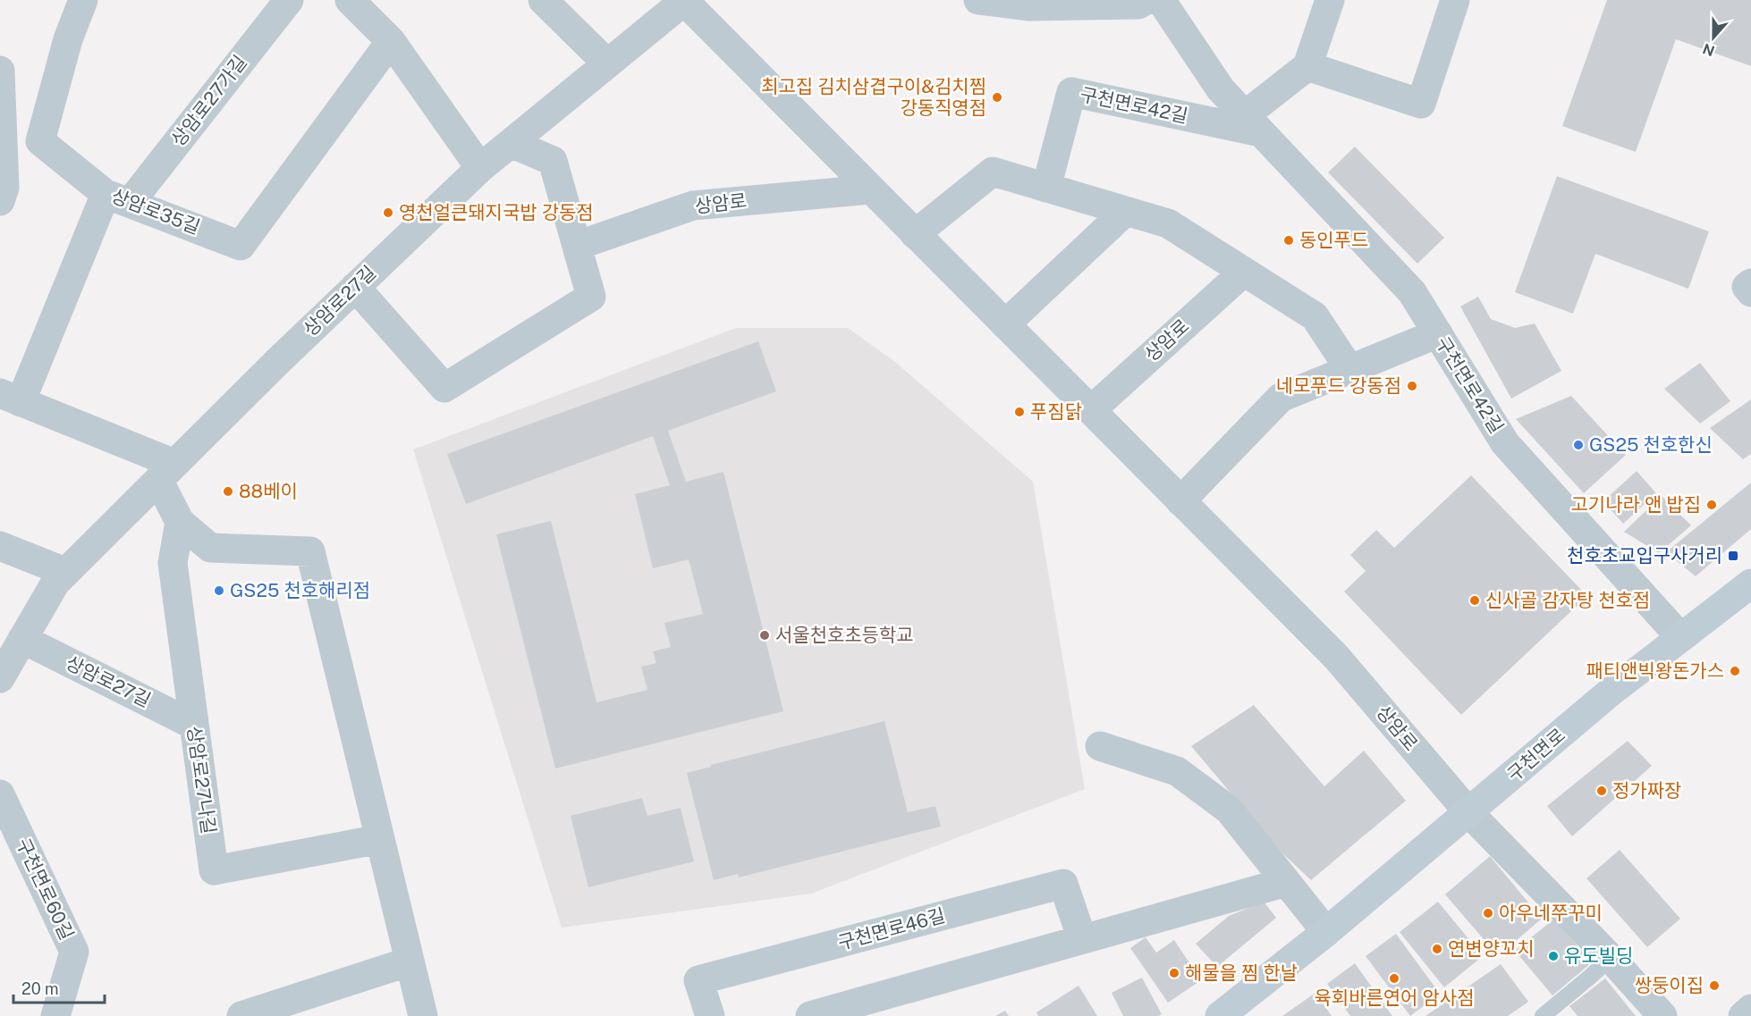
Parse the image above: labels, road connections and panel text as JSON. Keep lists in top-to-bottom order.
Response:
{
  "streets": {
    "main road": ["구천면로"],
    "street": [
      "상암로27가길",
      "구천면로42길",
      "상암로",
      "상암로35길",
      "상암로27길",
      "상암로27나길",
      "구천면로60길",
      "구천면로46길"
    ]
  },
  "crossings": [
    ["상암로27가길", "상암로35길"],
    ["구천면로42길", "구천면로"],
    ["상암로", "상암로27길"],
    ["상암로", "구천면로"],
    ["상암로27길", "상암로27나길"]
  ],
  "places": {
    "other": [
      "최고집 김치삼겹구이&김치찜 강동직영점",
      "영천얼큰돼지국밥 강동점",
      "동인푸드",
      "네모푸드 강동점",
      "푸짐닭",
      "GS25 천호한신",
      "88베이",
      "고기나라 앤 밥집",
      "GS25 천호해리점",
      "신사골 감자탕 천호점",
      "서울천호초등학교",
      "패티앤빅왕돈가스",
      "정가짜장",
      "아우네쭈꾸미",
      "연변양꼬치",
      "유도빌딩",
      "해물을 찜 한날",
      "육회바른연어 암사점",
      "쌍둥이집"
    ],
    "transit": ["천호초교입구사거리"]
  },
  "scale_bar": "20 m",
  "north": "bottom"
}
